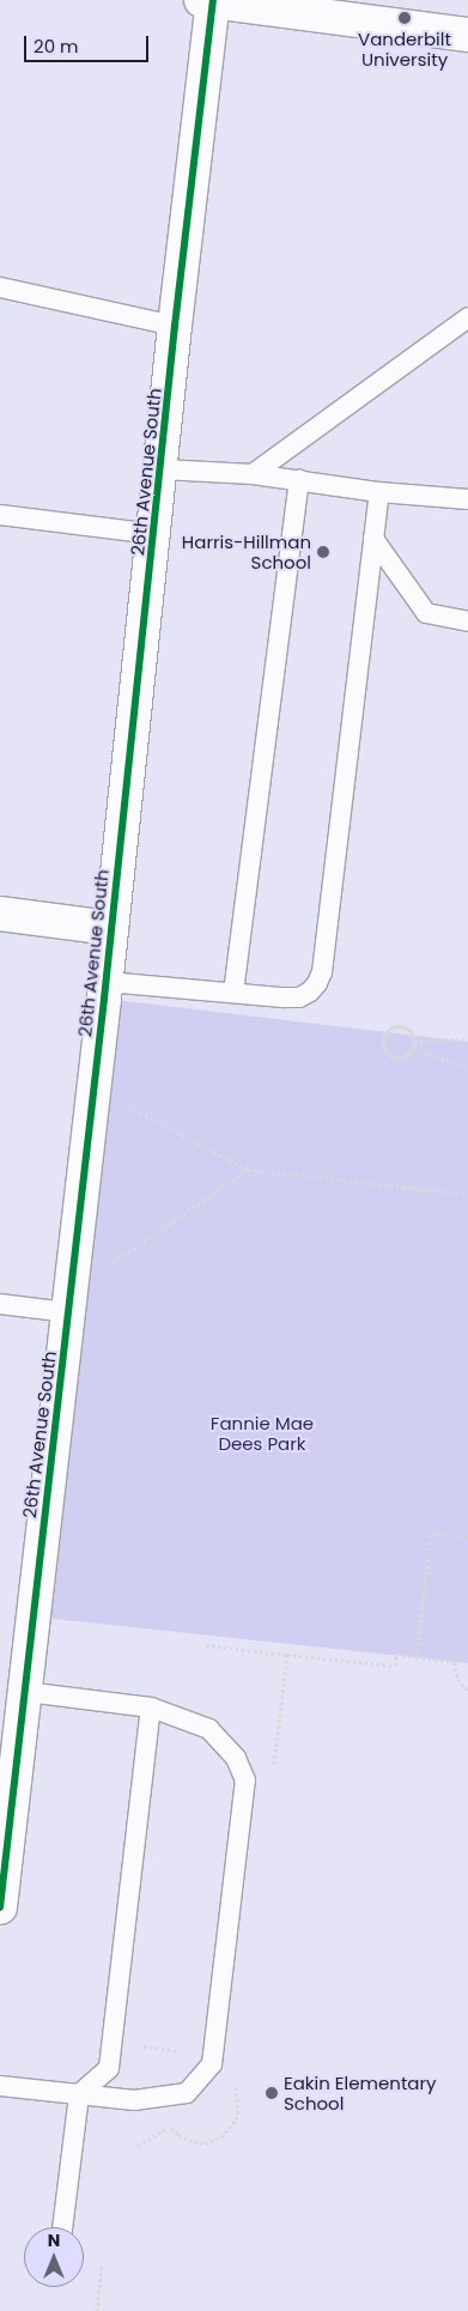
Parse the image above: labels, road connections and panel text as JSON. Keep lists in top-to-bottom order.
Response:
{
  "streets": {
    "street": ["26th Avenue South"]
  },
  "parks": ["Fannie Mae Dees Park"],
  "places": ["Vanderbilt University", "Harris-Hillman School", "Eakin Elementary School"],
  "scale_bar": "20 m",
  "north": "top"
}
